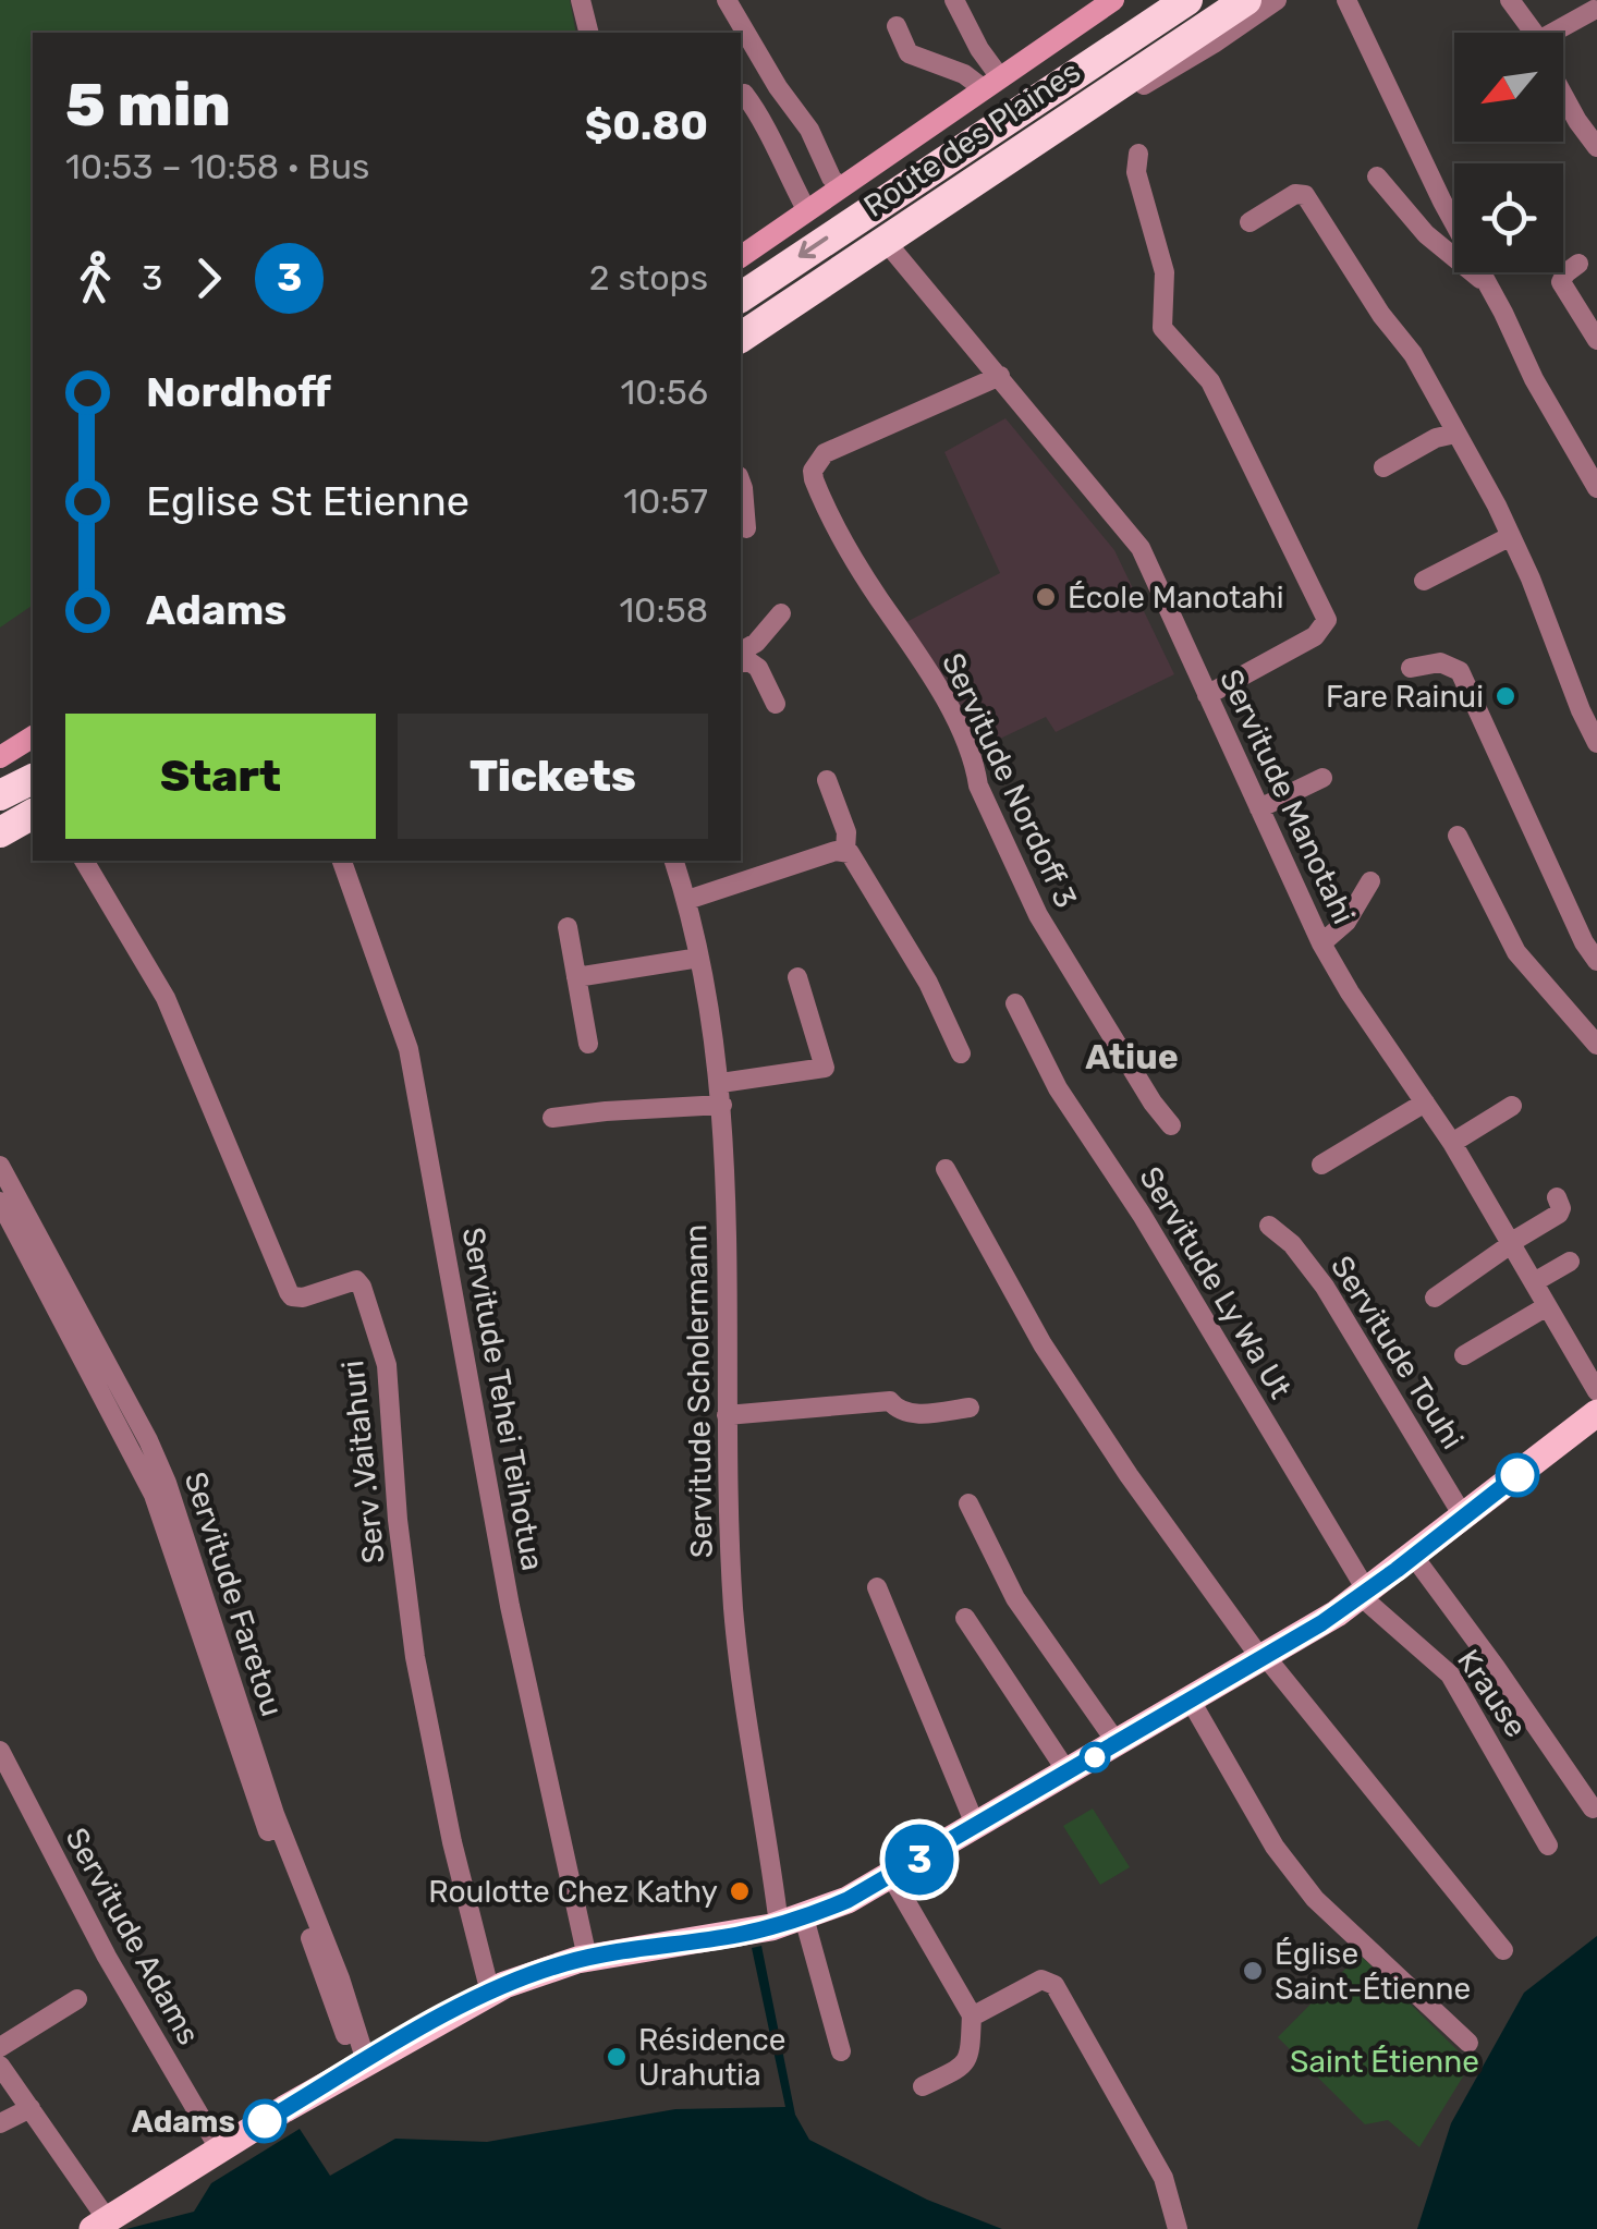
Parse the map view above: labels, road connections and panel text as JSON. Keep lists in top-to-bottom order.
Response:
{
  "streets": {
    "highway": ["Route des Plaines"],
    "street": [
      "Servitude Nordoff 3",
      "Servitude Manotahi",
      "Servitude Ly Wa Ut",
      "Servitude Touhi",
      "Servitude Scholermann",
      "Servitude Tehei Teihotua",
      "Serv .Vaitahuri",
      "Servitude Faretou",
      "Krause",
      "Servitude Adams"
    ]
  },
  "crossings": [
    ["Servitude Nordoff 3", "Servitude Manotahi"],
    ["Servitude Ly Wa Ut", "Krause"]
  ],
  "districts": ["Atiue"],
  "parks": ["Saint Étienne"],
  "places": [
    "École Manotahi",
    "Fare Rainui",
    "Roulotte Chez Kathy",
    "Église Saint-Étienne",
    "Résidence Urahutia",
    "Adams"
  ],
  "lines": ["bus line 3"],
  "north": "bottom left",
  "page": {
    "on_map": "3",
    "heading": ["5 min", "10:53 – 10:58 · Bus", "$0.80"],
    "legs": ["3", "3", "2 stops"],
    "list": [
      {
        "name": "Nordhoff",
        "value": "10:56"
      },
      {
        "name": "Eglise St Etienne",
        "value": "10:57"
      },
      {
        "name": "Adams",
        "value": "10:58"
      }
    ],
    "buttons": ["Start", "Tickets"]
  }
}
